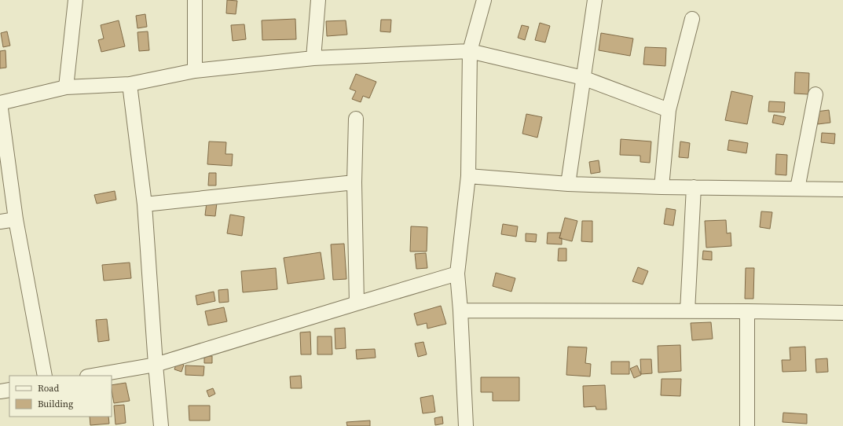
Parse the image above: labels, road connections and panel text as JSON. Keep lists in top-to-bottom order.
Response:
{
  "legend": ["Road", "Building"]
}
